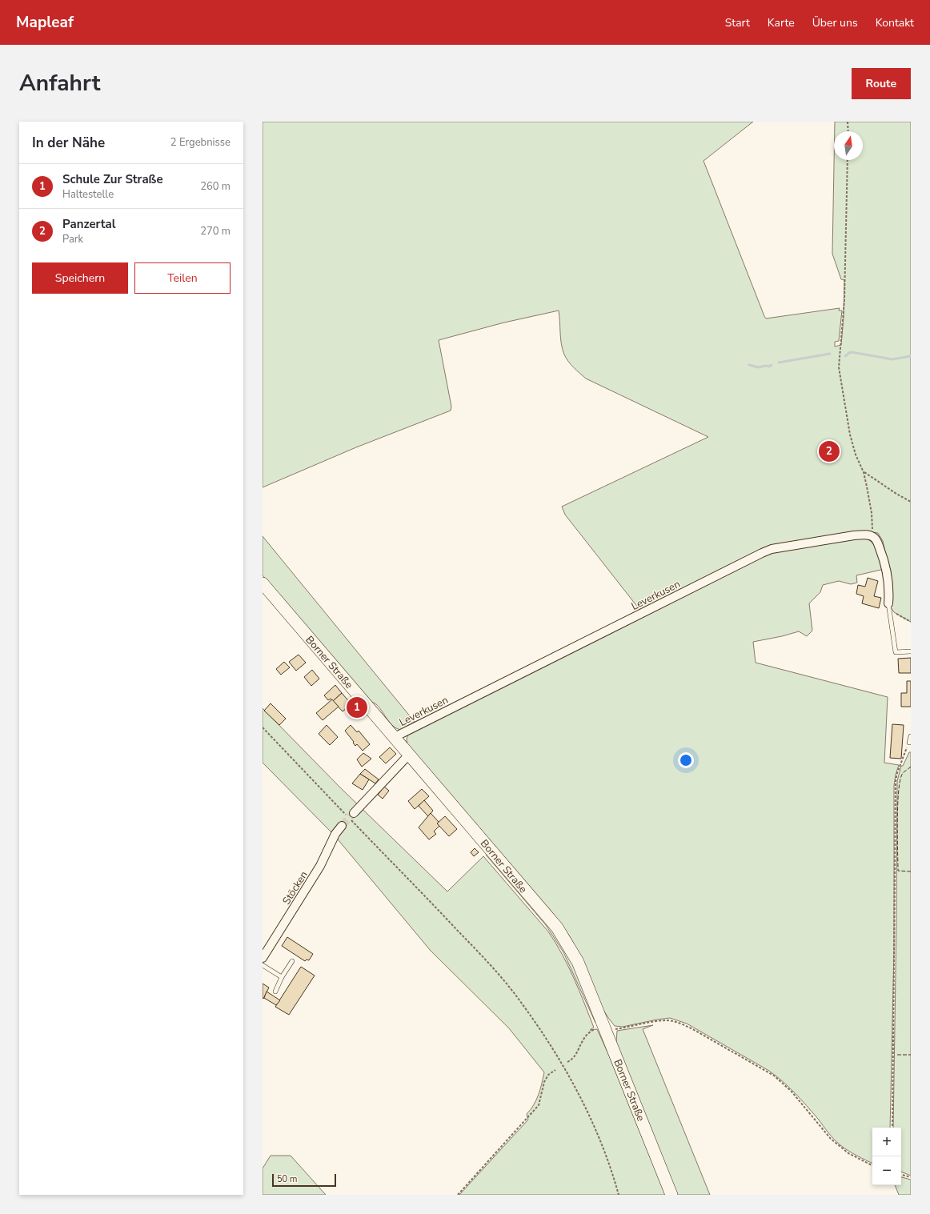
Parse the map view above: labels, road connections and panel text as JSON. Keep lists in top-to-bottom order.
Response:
{
  "streets": {
    "main road": ["Borner Straße"],
    "street": ["Leverkusen", "Stöcken"]
  },
  "crossings": [
    ["Leverkusen", "Borner Straße"]
  ],
  "scale_bar": "50 m",
  "north": "top",
  "page": {
    "header": "Mapleaf",
    "nav": [
      "Start",
      "Karte",
      "Über uns",
      "Kontakt"
    ],
    "title": "Anfahrt",
    "buttons": [
      "Route",
      ["Speichern", "Teilen"]
    ],
    "heading": ["In der Nähe", "2 Ergebnisse"],
    "list": [
      {
        "mark": "1",
        "name": "Schule Zur Straße",
        "note": "Haltestelle",
        "value": "260 m"
      },
      {
        "mark": "2",
        "name": "Panzertal",
        "note": "Park",
        "value": "270 m"
      }
    ],
    "pins": ["2", "1"],
    "map_buttons": ["+", "−"],
    "scale": "50 m"
  }
}
